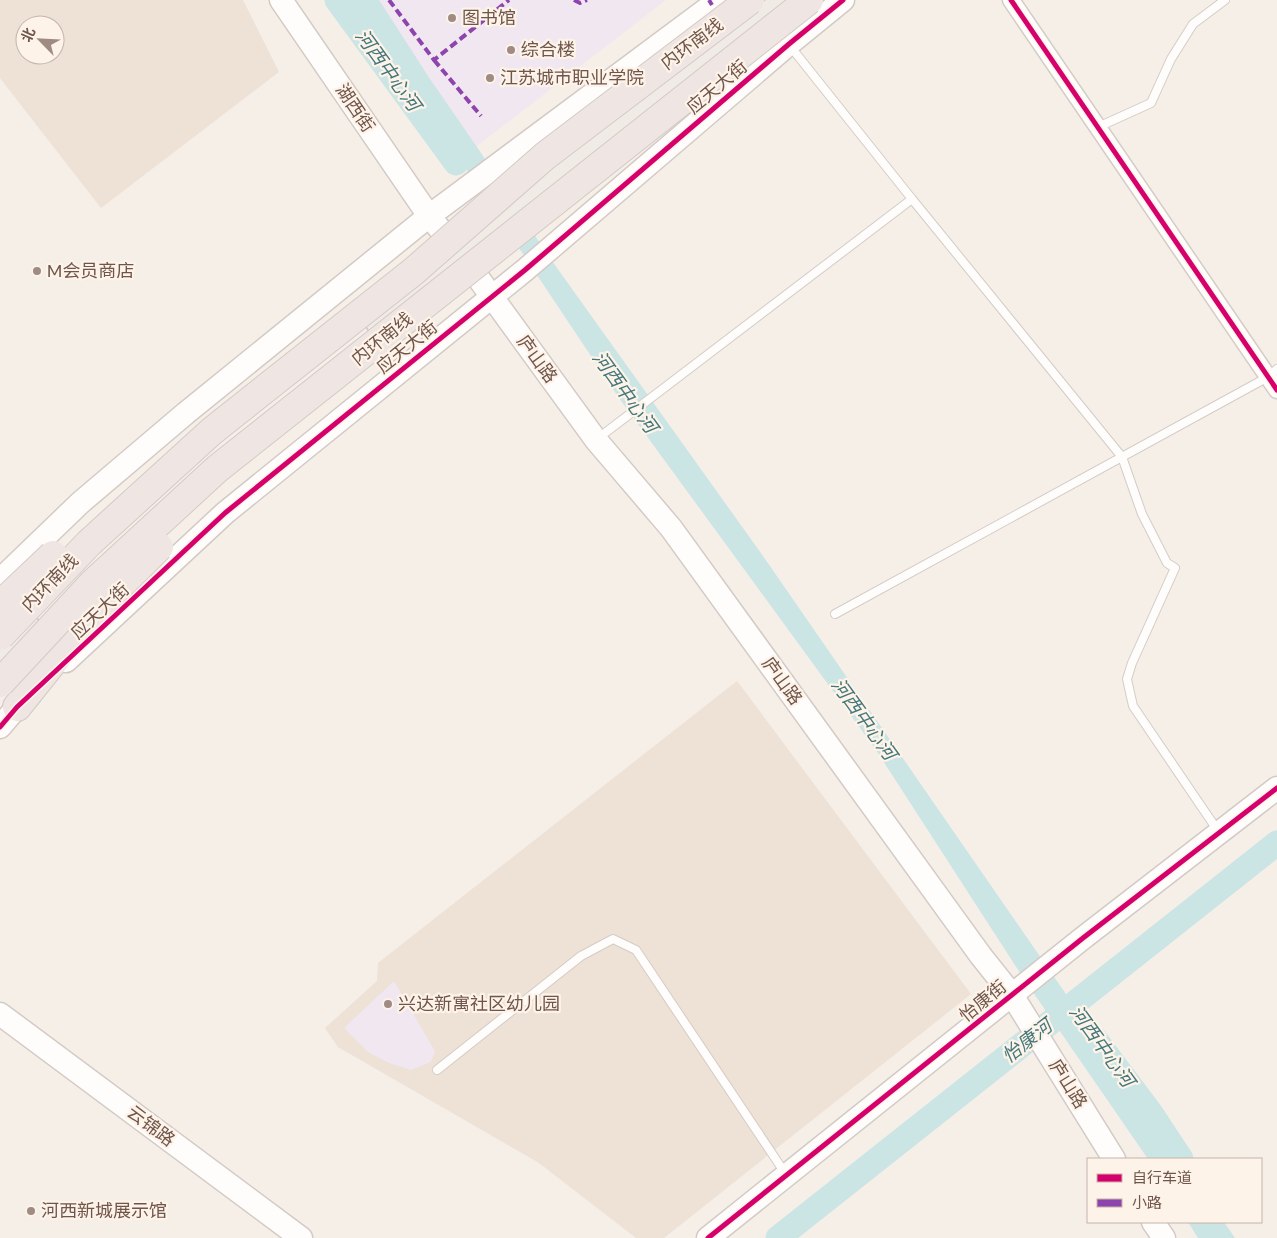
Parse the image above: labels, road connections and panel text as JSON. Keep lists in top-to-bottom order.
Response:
{
  "streets": {
    "highway": ["内环南线"],
    "main road": ["应天大街"],
    "street": [
      "湖西街",
      "庐山路",
      "怡康街",
      "云锦路"
    ]
  },
  "crossings": [
    ["应天大街", "庐山路"],
    ["湖西街", "庐山路"],
    ["庐山路", "怡康街"]
  ],
  "water": ["河西中心河", "怡康河"],
  "places": [
    "图书馆",
    "综合楼",
    "江苏城市职业学院",
    "M会员商店",
    "兴达新寓社区幼儿园",
    "河西新城展示馆"
  ],
  "legend": ["自行车道", "小路"],
  "north": "top left"
}
